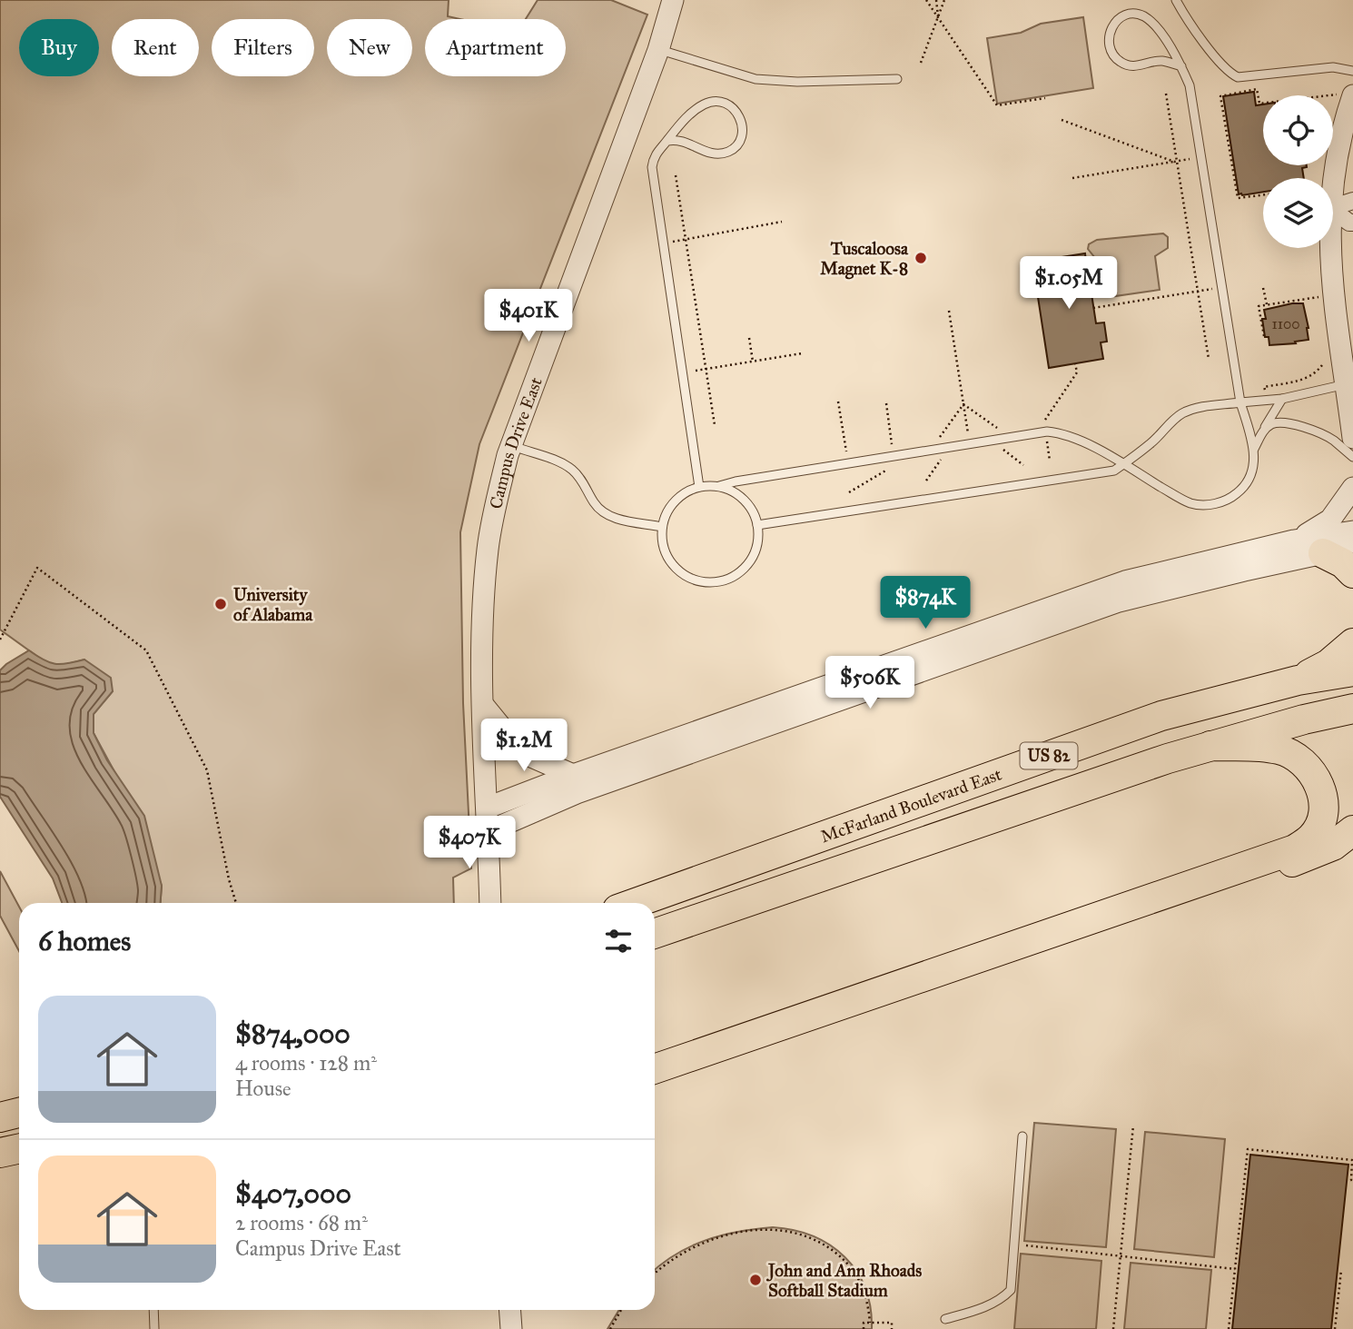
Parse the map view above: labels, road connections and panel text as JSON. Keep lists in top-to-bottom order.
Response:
{
  "streets": {
    "highway": ["US 82", "McFarland Boulevard East"],
    "street": ["Campus Drive East"]
  },
  "places": ["Tuscaloosa Magnet K-8", "University of Alabama", "John and Ann Rhoads Softball Stadium"],
  "house_numbers": ["1100"],
  "page": {
    "chip": [
      "Buy",
      "Rent",
      "Filters",
      "New",
      "Apartment"
    ],
    "price": [
      "$1.05M",
      "$401K",
      "$874K",
      "$506K",
      "$1.2M",
      "$407K"
    ],
    "heading": "6 homes",
    "list": [
      {
        "name": "$874,000",
        "note": "4 rooms · 128 m² · House"
      },
      {
        "name": "$407,000",
        "note": "2 rooms · 68 m² · Campus Drive East"
      }
    ]
  }
}
